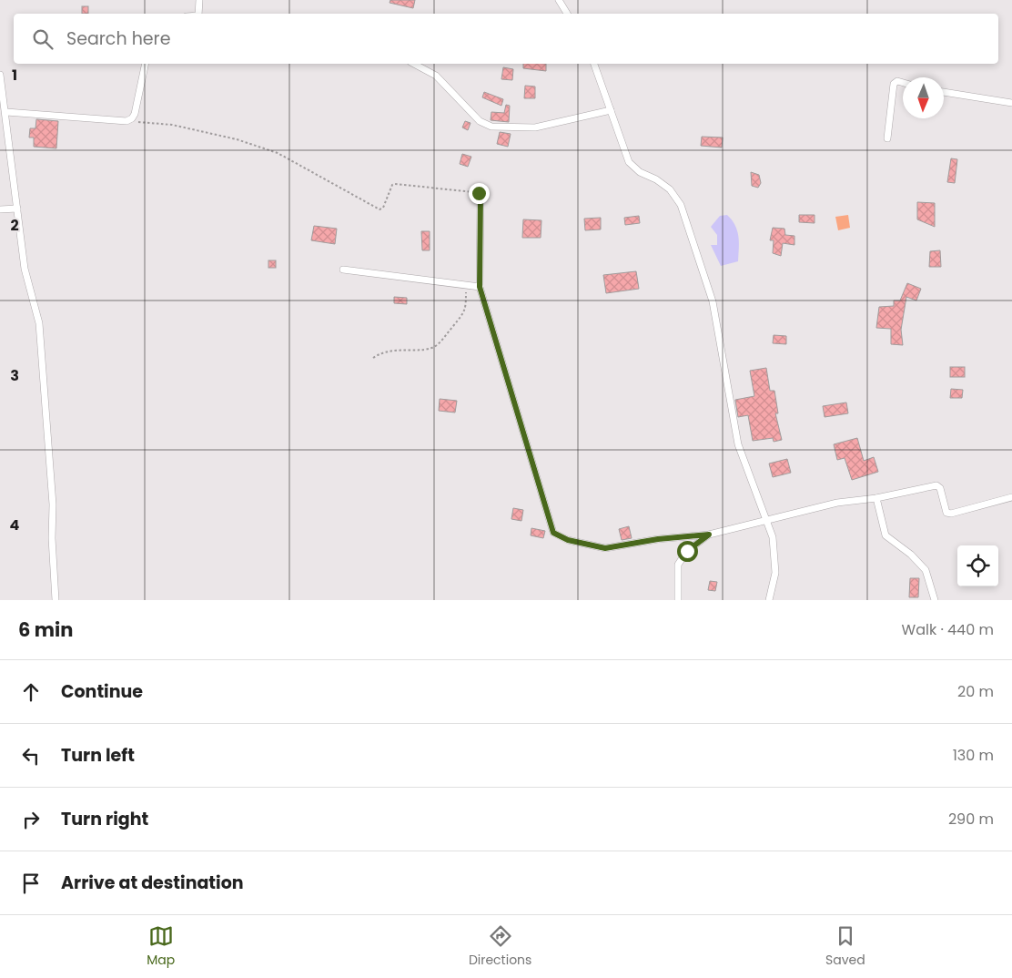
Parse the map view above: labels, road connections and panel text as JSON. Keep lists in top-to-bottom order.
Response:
{
  "north": "bottom",
  "page": {
    "search": "Search here",
    "heading": ["6 min", "Walk · 440 m"],
    "list": [
      ["Continue", "20 m"],
      ["Turn left", "130 m"],
      ["Turn right", "290 m"],
      "Arrive at destination"
    ],
    "nav": ["Map", "Directions", "Saved"]
  },
  "grid": {
    "rows": [
      "1",
      "2",
      "3",
      "4"
    ]
  }
}
